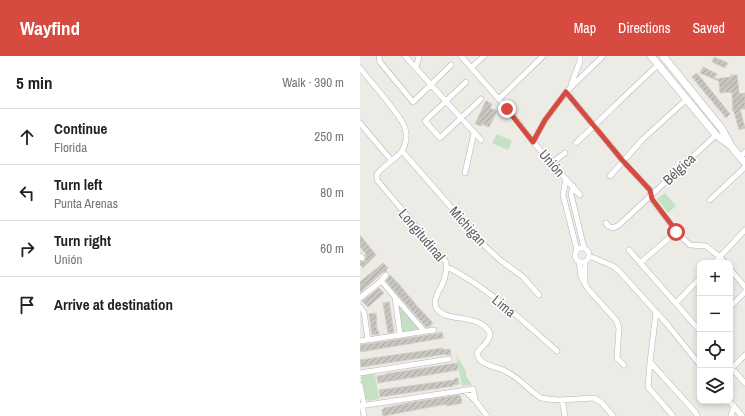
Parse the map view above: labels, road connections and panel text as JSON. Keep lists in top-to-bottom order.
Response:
{
  "streets": {
    "street": [
      "Unión",
      "Bélgica",
      "Michigan",
      "Longitudinal",
      "Lima"
    ]
  },
  "crossings": [
    ["Michigan", "Longitudinal"],
    ["Longitudinal", "Lima"]
  ],
  "page": {
    "header": "Wayfind",
    "nav": ["Map", "Directions", "Saved"],
    "heading": ["5 min", "Walk · 390 m"],
    "list": [
      ["Continue", "Florida", "250 m"],
      ["Turn left", "Punta Arenas", "80 m"],
      ["Turn right", "Unión", "60 m"],
      "Arrive at destination"
    ],
    "map_buttons": ["+", "−"]
  }
}
